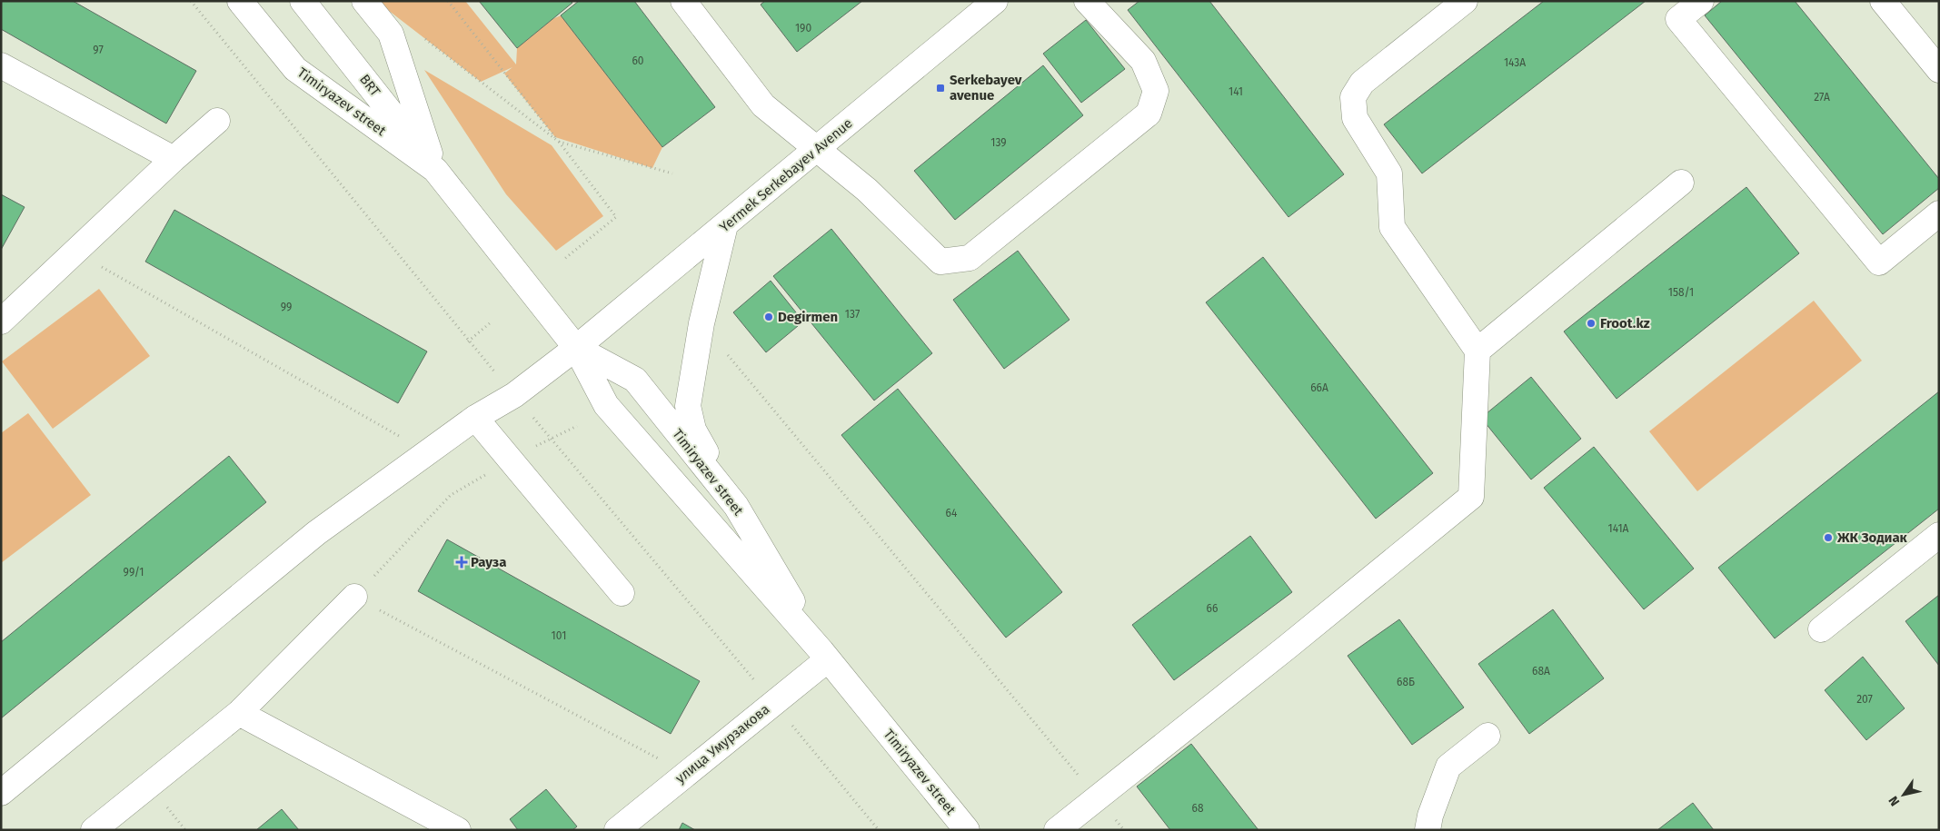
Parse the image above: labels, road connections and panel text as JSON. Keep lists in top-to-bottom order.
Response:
{
  "streets": {
    "street": [
      "BRT",
      "Timiryazev street",
      "Yermek Serkebayev Avenue",
      "улица Умурзакова"
    ]
  },
  "crossings": [
    ["BRT", "Timiryazev street"],
    ["Timiryazev street", "Yermek Serkebayev Avenue"],
    ["Timiryazev street", "улица Умурзакова"]
  ],
  "places": {
    "transit": ["Serkebayev avenue"],
    "other": ["Degirmen", "Froot.kz", "ЖК Зодиак"],
    "health": ["Рауза"]
  },
  "house_numbers": [
    "190",
    "97",
    "60",
    "143А",
    "141",
    "27А",
    "139",
    "158/1",
    "99",
    "137",
    "66А",
    "64",
    "141А",
    "99/1",
    "66",
    "101",
    "68А",
    "68Б",
    "207",
    "68"
  ],
  "north": "bottom left"
}
